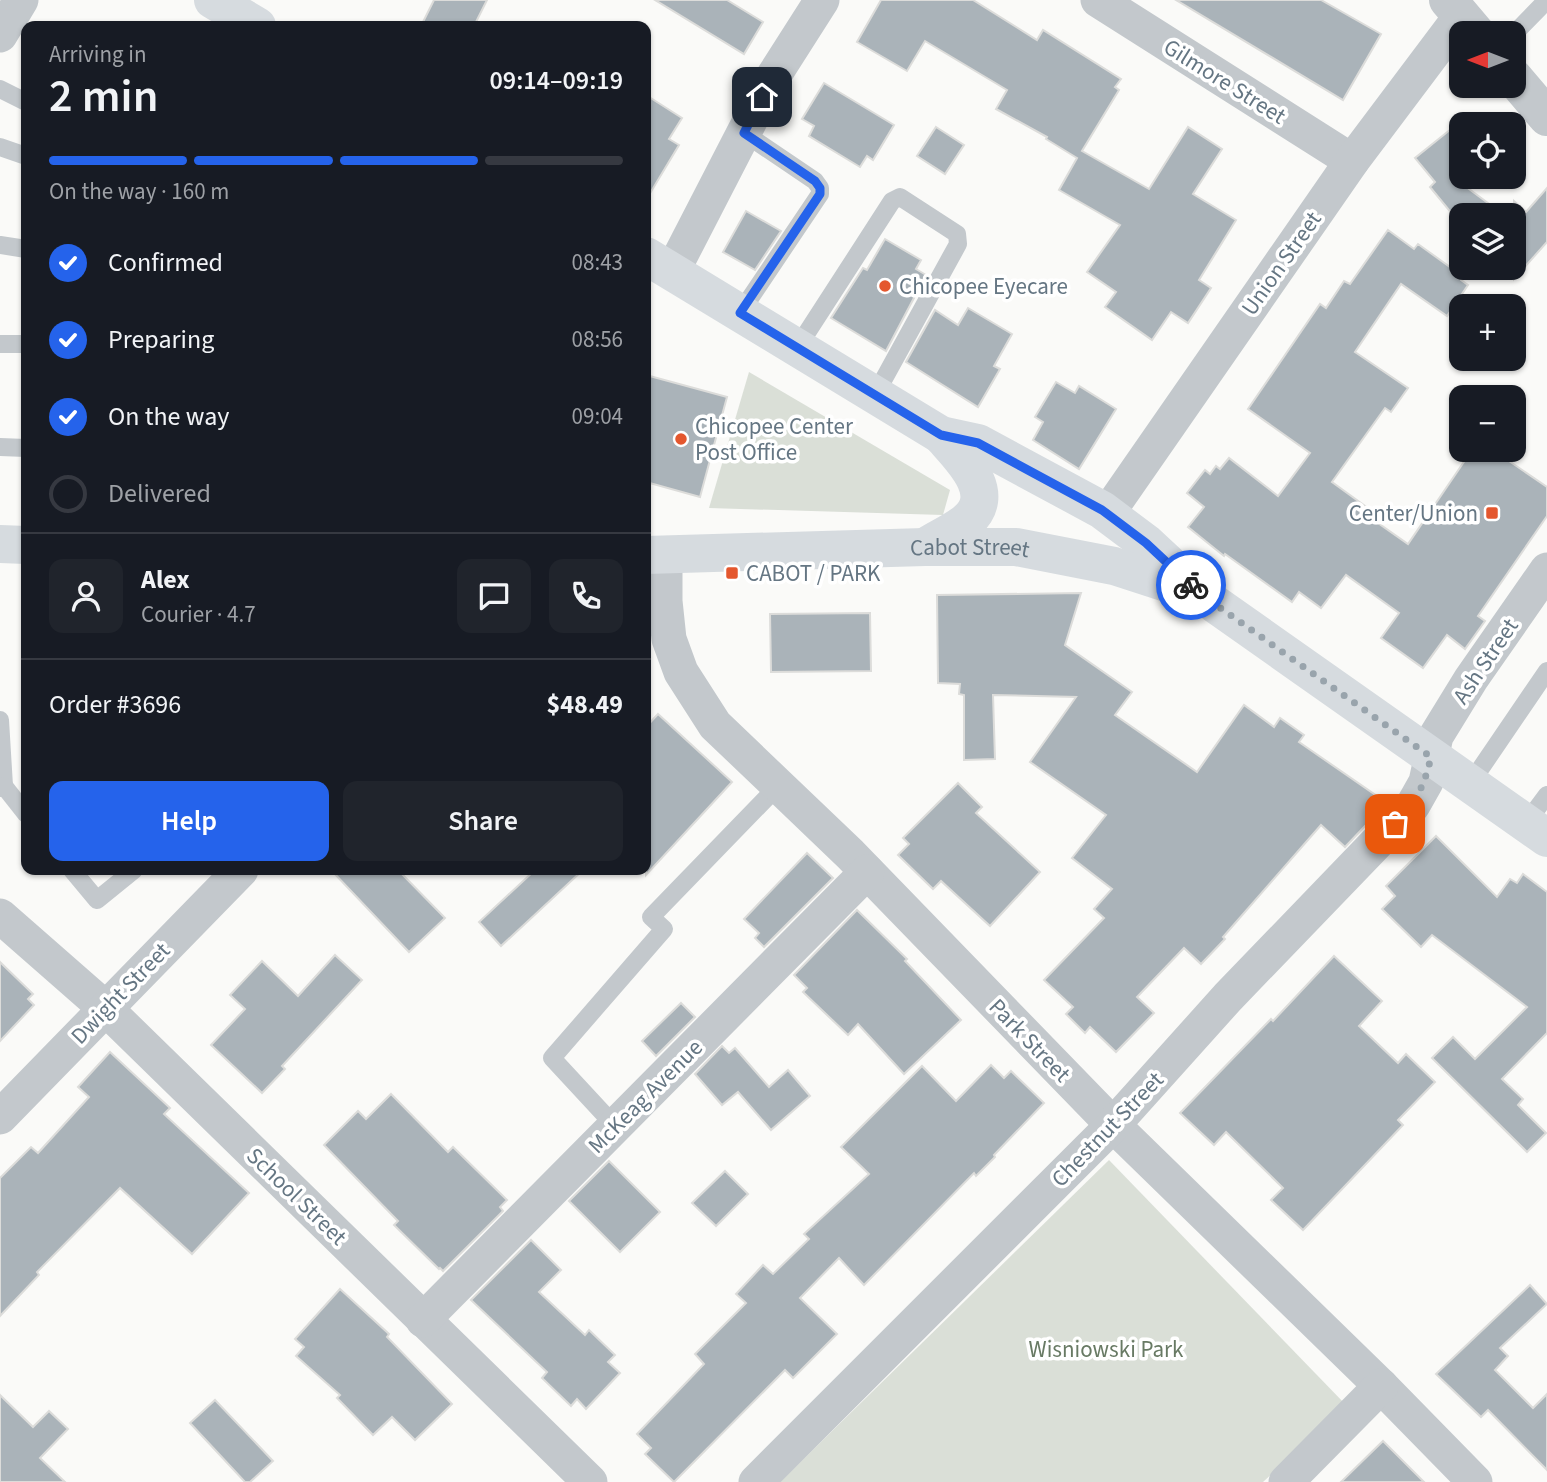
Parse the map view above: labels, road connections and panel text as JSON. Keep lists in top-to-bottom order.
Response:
{
  "streets": {
    "main road": ["Cabot Street"],
    "street": [
      "Gilmore Street",
      "Union Street",
      "Ash Street",
      "Dwight Street",
      "Park Street",
      "McKeag Avenue",
      "Chestnut Street",
      "School Street"
    ]
  },
  "crossings": [
    ["Gilmore Street", "Union Street"],
    ["Cabot Street", "Park Street"],
    ["Ash Street", "Chestnut Street"],
    ["Dwight Street", "School Street"],
    ["Park Street", "McKeag Avenue"],
    ["Park Street", "Chestnut Street"],
    ["McKeag Avenue", "School Street"]
  ],
  "parks": ["Wisniowski Park"],
  "places": {
    "other": ["Chicopee Eyecare", "Chicopee Center Post Office"],
    "transit": ["Center/Union", "CABOT / PARK"]
  },
  "north": "left",
  "page": {
    "map_buttons": ["+", "−"],
    "heading": ["2 min", "Arriving in", "09:14–09:19"],
    "panel": [
      "Alex",
      "Courier · 4.7",
      "Order #3696",
      "$48.49"
    ],
    "bar": "On the way · 160 m",
    "list": [
      ["Confirmed", "08:43"],
      ["Preparing", "08:56"],
      ["On the way", "09:04"],
      "Delivered"
    ],
    "buttons": ["Help", "Share"]
  }
}
